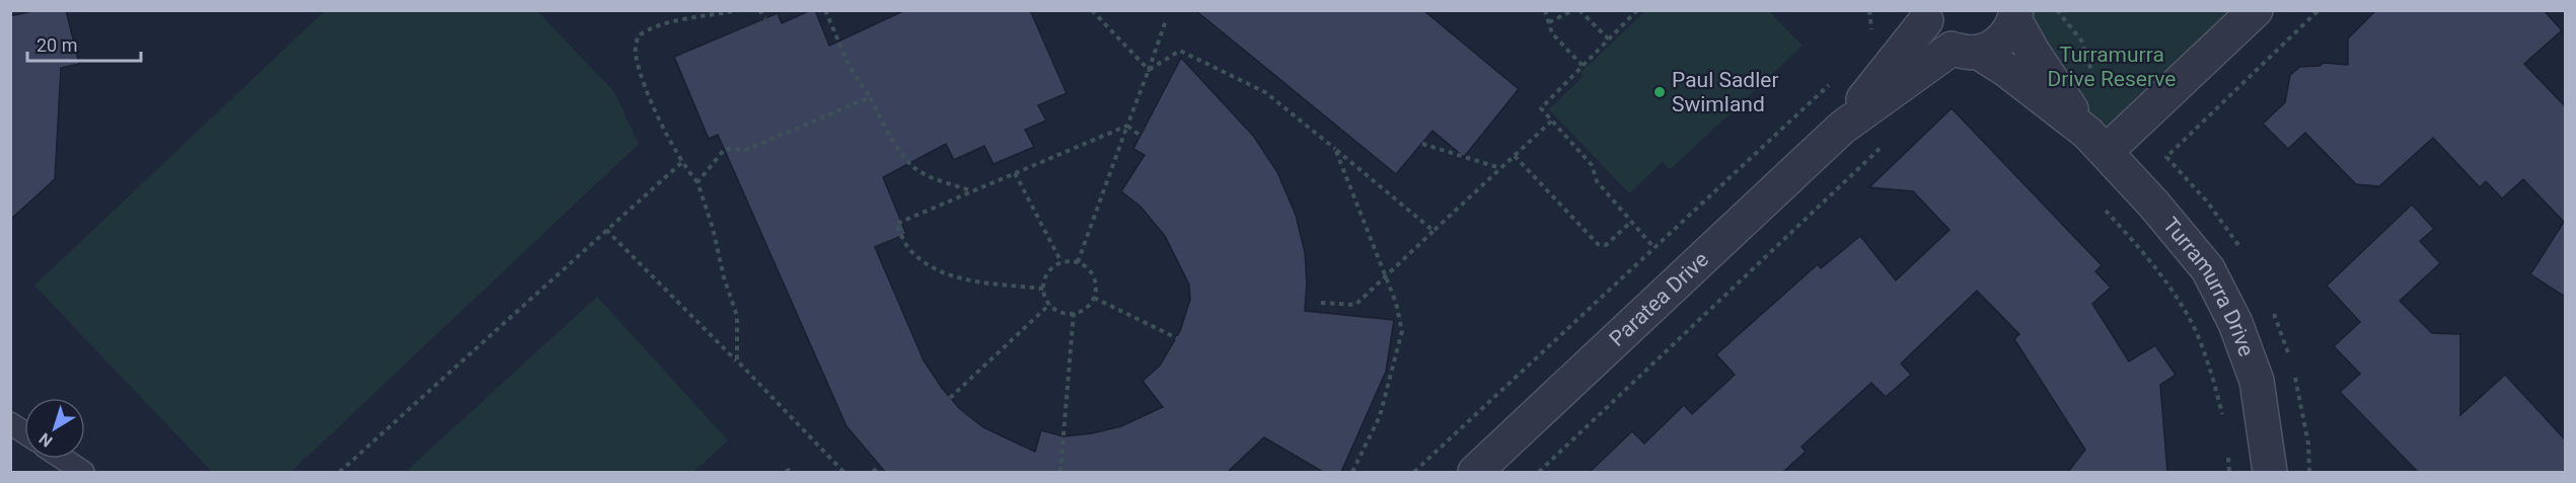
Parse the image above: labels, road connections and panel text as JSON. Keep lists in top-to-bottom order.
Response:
{
  "streets": {
    "street": ["Turramurra Drive", "Paratea Drive"]
  },
  "crossings": [
    ["Turramurra Drive", "Paratea Drive"]
  ],
  "parks": ["Turramurra Drive Reserve"],
  "places": ["Paul Sadler Swimland"],
  "scale_bar": "20 m",
  "north": "bottom left"
}
